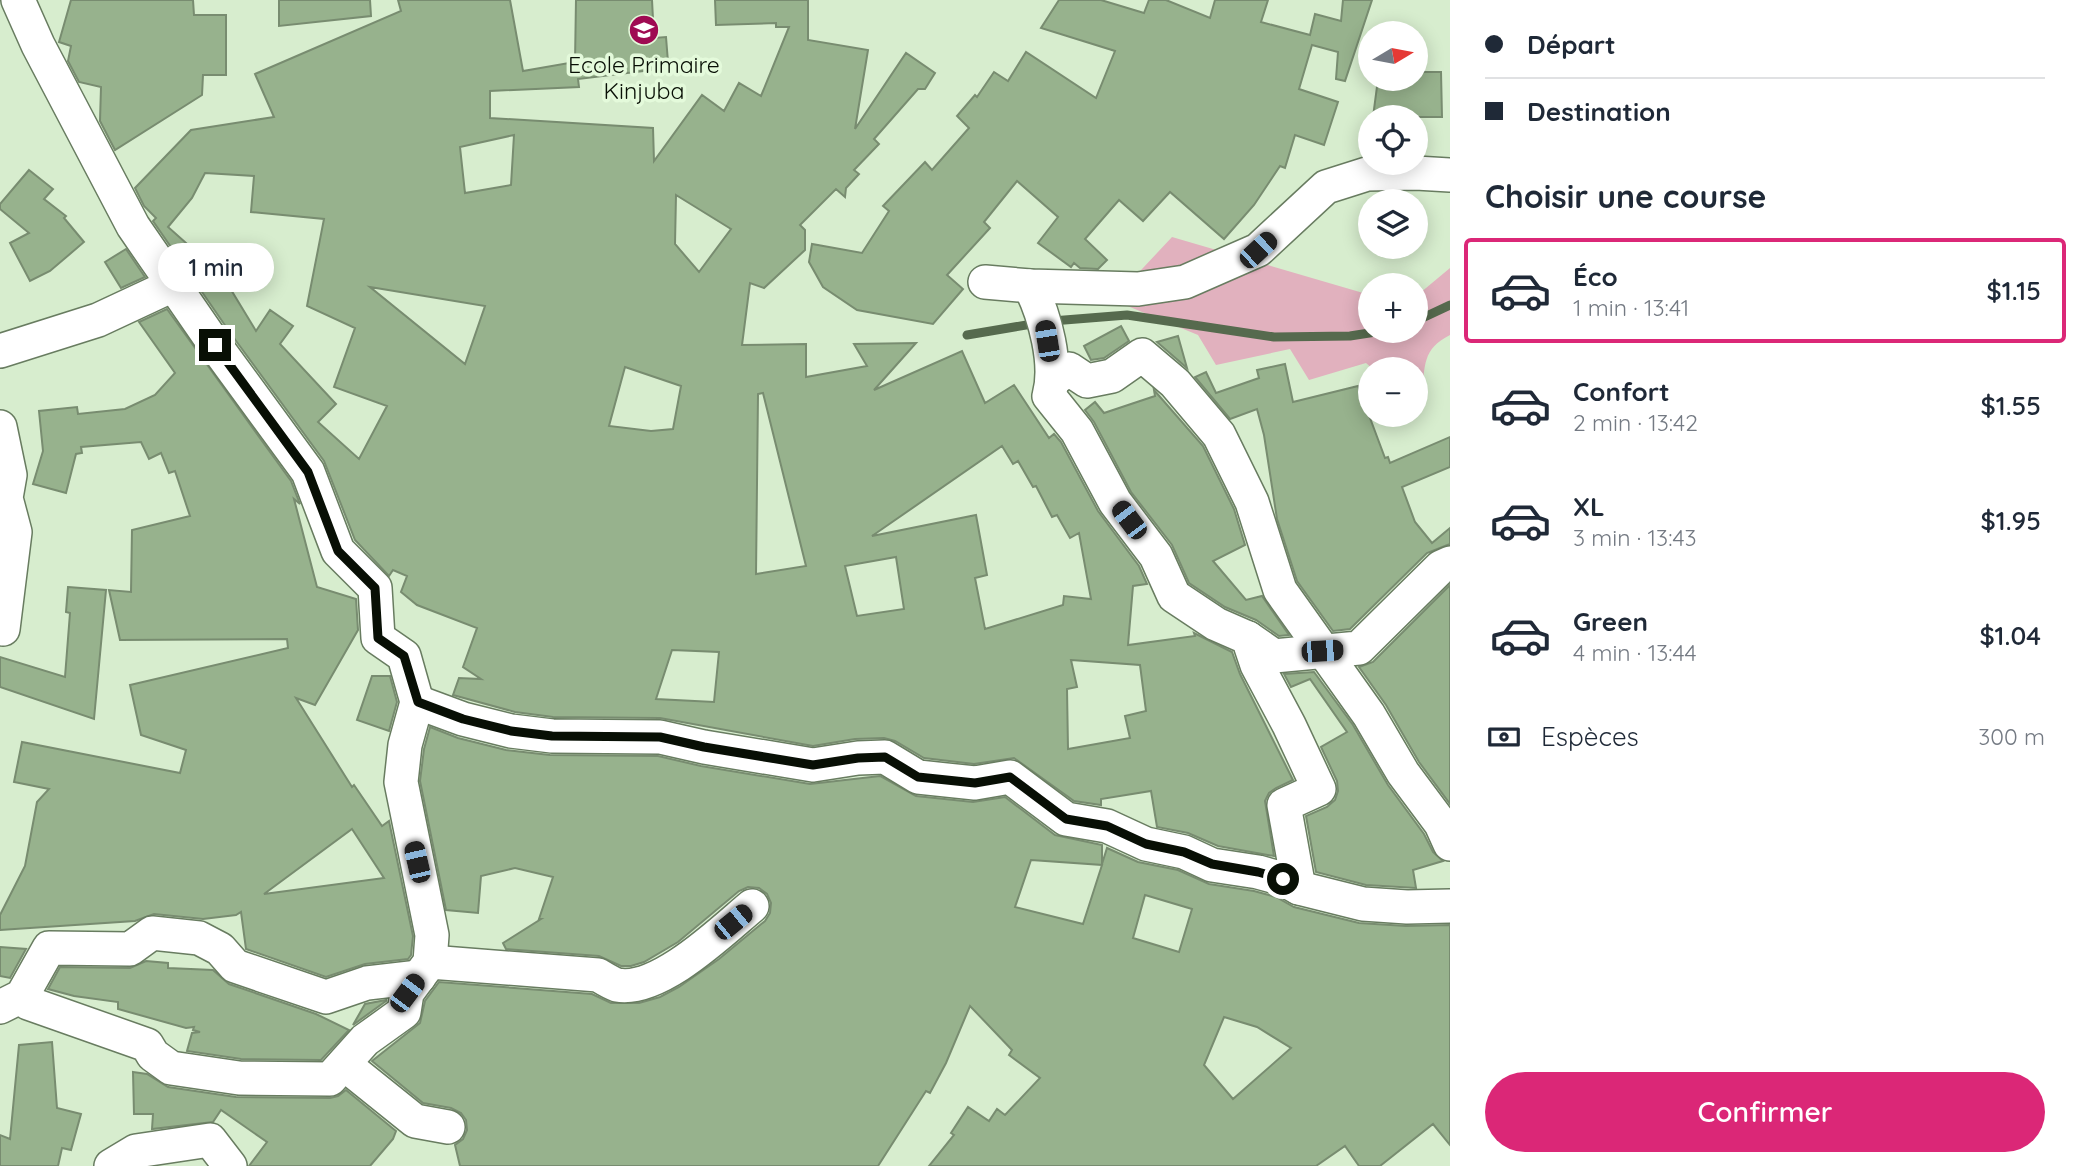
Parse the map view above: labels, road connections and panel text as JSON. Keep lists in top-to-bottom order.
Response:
{
  "places": {
    "school or university": ["Ecole Primaire Kinjuba"]
  },
  "north": "right",
  "page": {
    "banner": ["Départ", "Destination"],
    "map_buttons": ["+", "−"],
    "heading": "Choisir une course",
    "list": [
      {
        "name": "Éco",
        "note": "1 min · 13:41",
        "value": "$1.15"
      },
      {
        "name": "Confort",
        "note": "2 min · 13:42",
        "value": "$1.55"
      },
      {
        "name": "XL",
        "note": "3 min · 13:43",
        "value": "$1.95"
      },
      {
        "name": "Green",
        "note": "4 min · 13:44",
        "value": "$1.04"
      }
    ],
    "bubble": "1 min",
    "pay": ["Espèces", "300 m"],
    "buttons": "Confirmer"
  }
}
